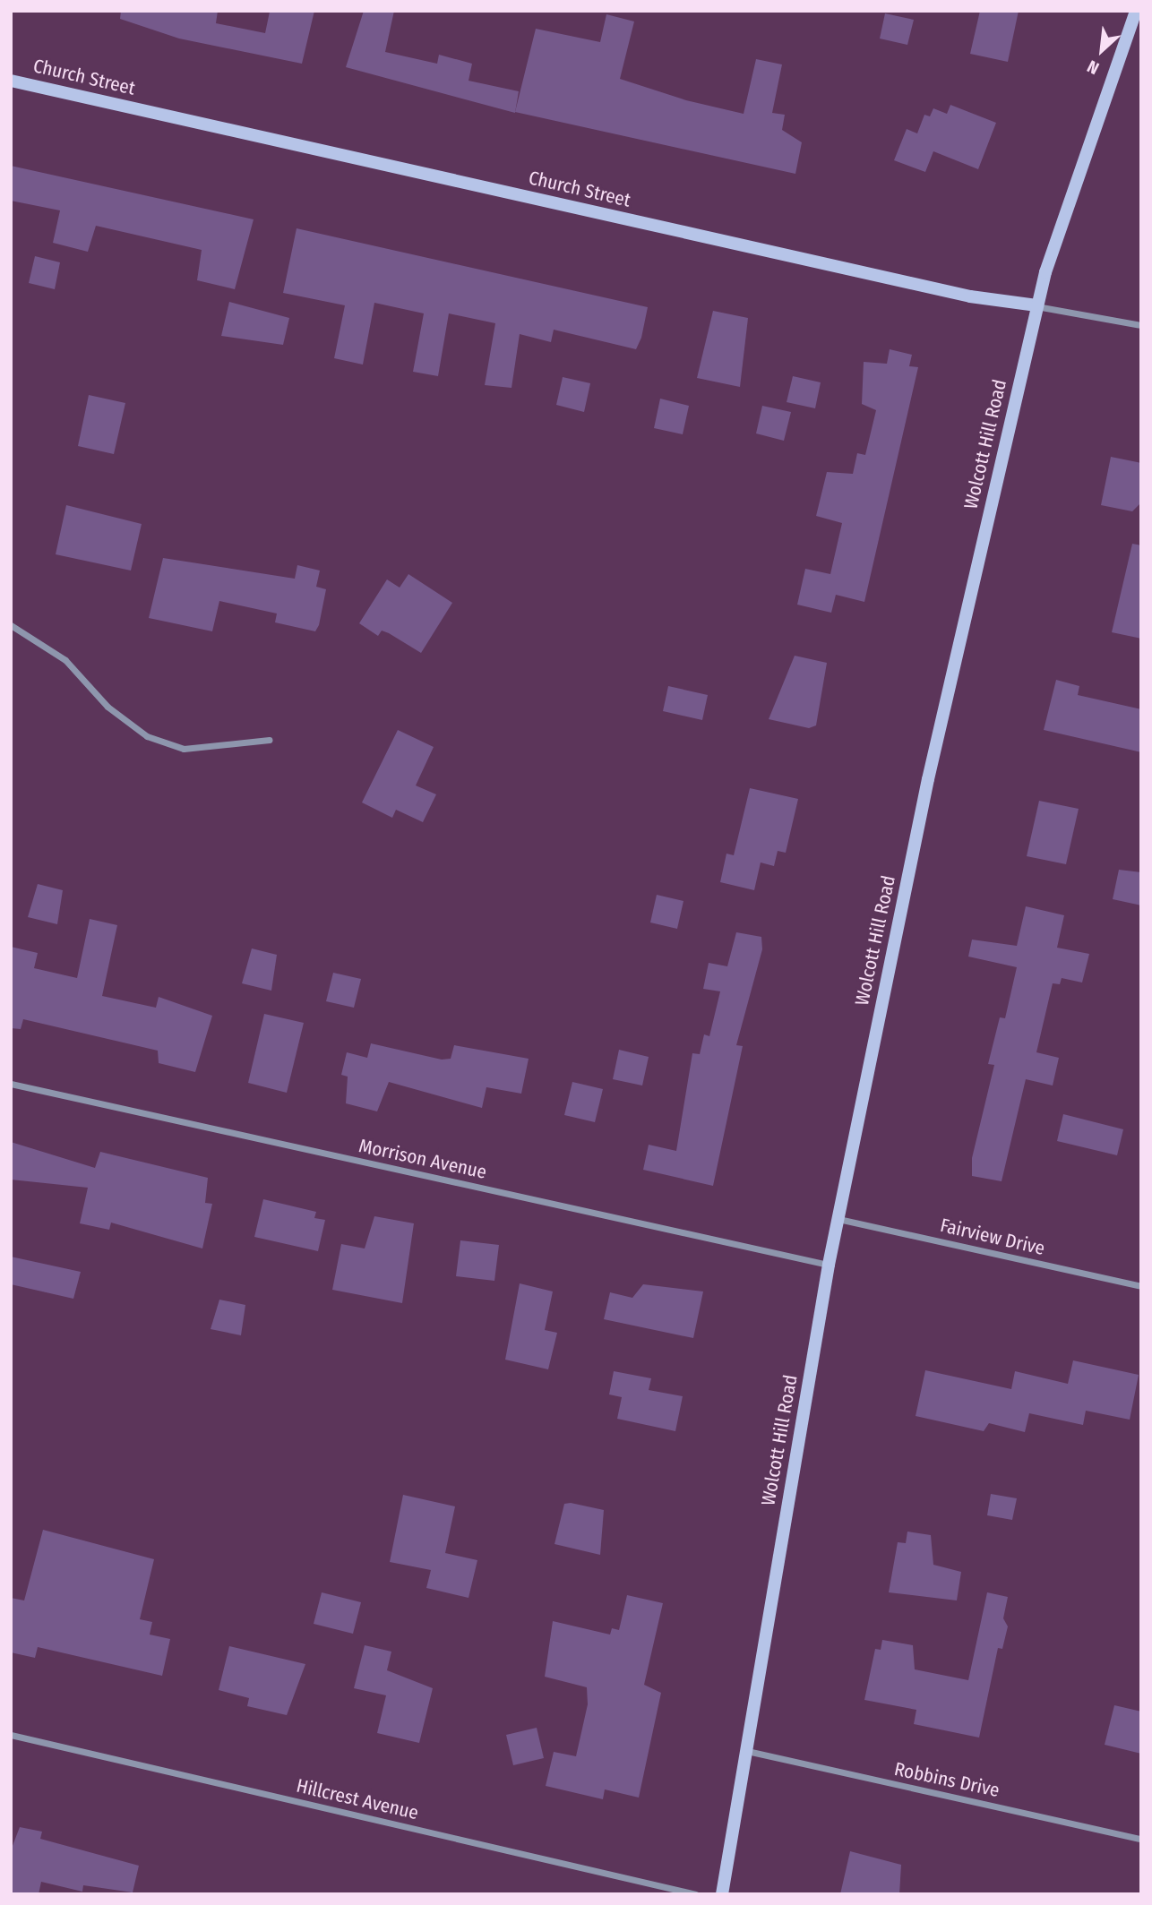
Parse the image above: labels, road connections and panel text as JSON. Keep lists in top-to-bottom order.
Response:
{
  "streets": {
    "street": [
      "Church Street",
      "Wolcott Hill Road",
      "Morrison Avenue",
      "Fairview Drive",
      "Robbins Drive",
      "Hillcrest Avenue"
    ]
  },
  "crossings": [
    ["Church Street", "Wolcott Hill Road"],
    ["Wolcott Hill Road", "Morrison Avenue"],
    ["Wolcott Hill Road", "Fairview Drive"],
    ["Wolcott Hill Road", "Robbins Drive"]
  ],
  "north": "bottom left"
}
